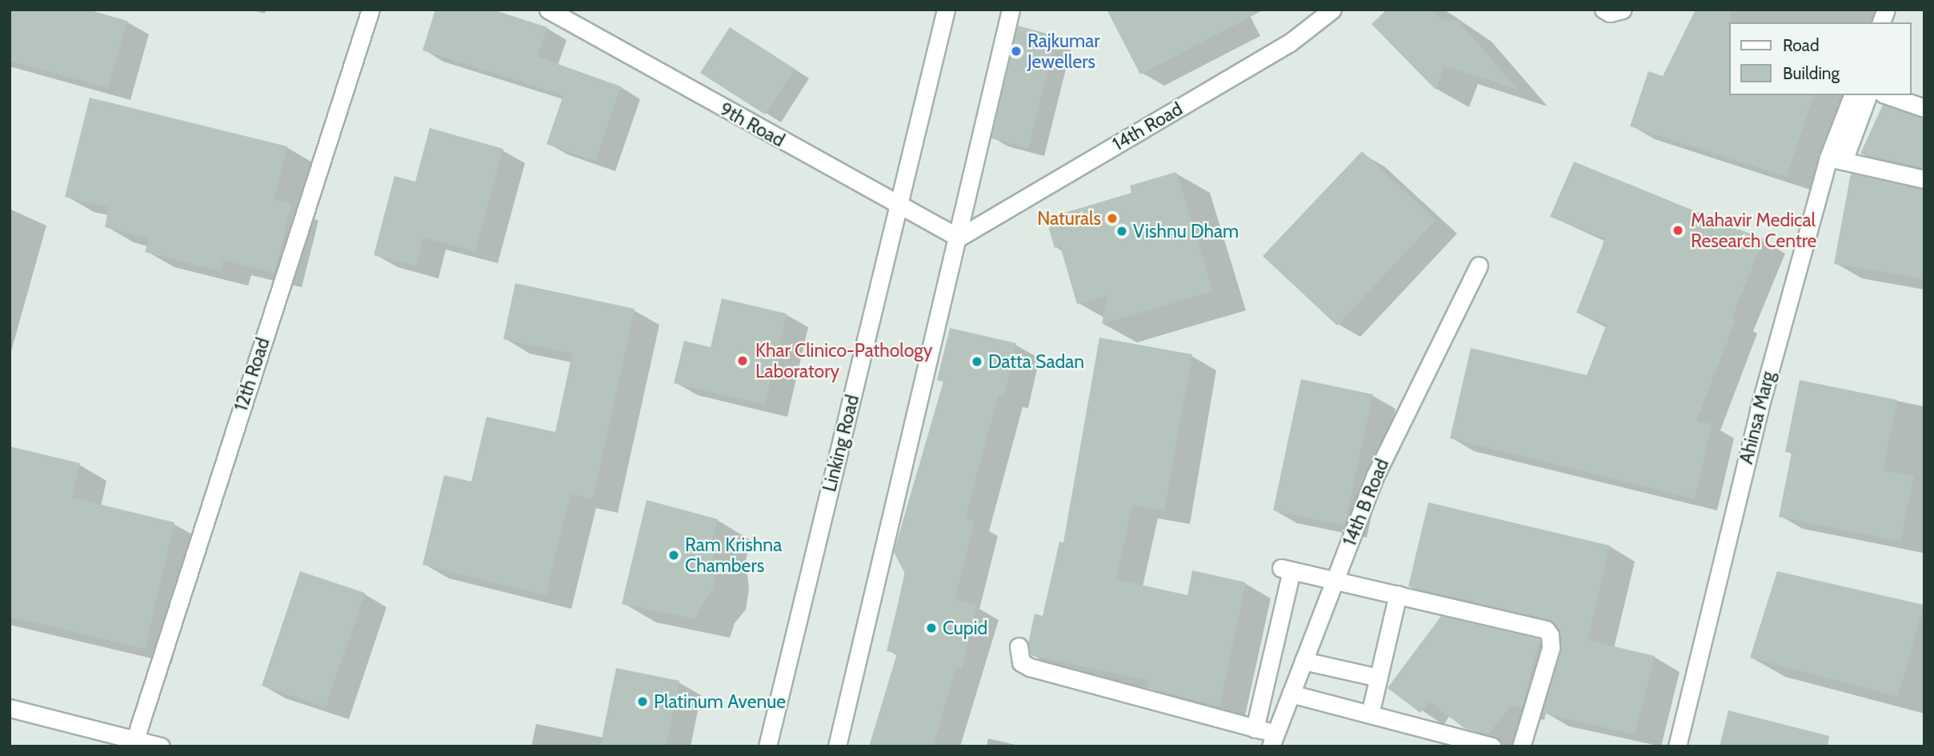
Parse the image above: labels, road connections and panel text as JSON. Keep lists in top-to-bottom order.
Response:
{
  "streets": {
    "street": [
      "9th Road",
      "14th Road",
      "12th Road",
      "Ahinsa Marg",
      "Linking Road",
      "14th B Road"
    ]
  },
  "crossings": [
    ["9th Road", "14th Road"],
    ["9th Road", "Linking Road"]
  ],
  "places": [
    "Rajkumar Jewellers",
    "Naturals",
    "Mahavir Medical Research Centre",
    "Vishnu Dham",
    "Khar Clinico-Pathology Laboratory",
    "Datta Sadan",
    "Ram Krishna Chambers",
    "Cupid",
    "Platinum Avenue"
  ],
  "legend": ["Road", "Building"]
}
